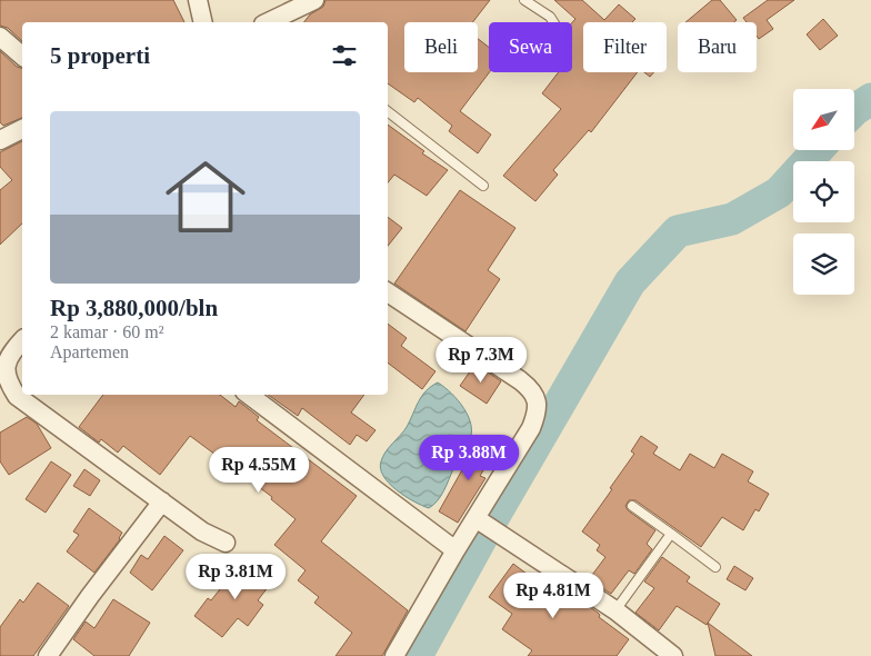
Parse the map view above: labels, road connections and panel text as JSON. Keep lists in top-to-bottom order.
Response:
{
  "north": "bottom left",
  "page": {
    "chip": [
      "Beli",
      "Sewa",
      "Filter",
      "Baru"
    ],
    "heading": "5 properti",
    "list": [
      {
        "name": "Rp 3,880,000/bln",
        "note": "2 kamar · 60 m² · Apartemen"
      }
    ],
    "price": [
      "Rp 7.3M",
      "Rp 3.88M",
      "Rp 4.55M",
      "Rp 3.81M",
      "Rp 4.81M"
    ]
  }
}
